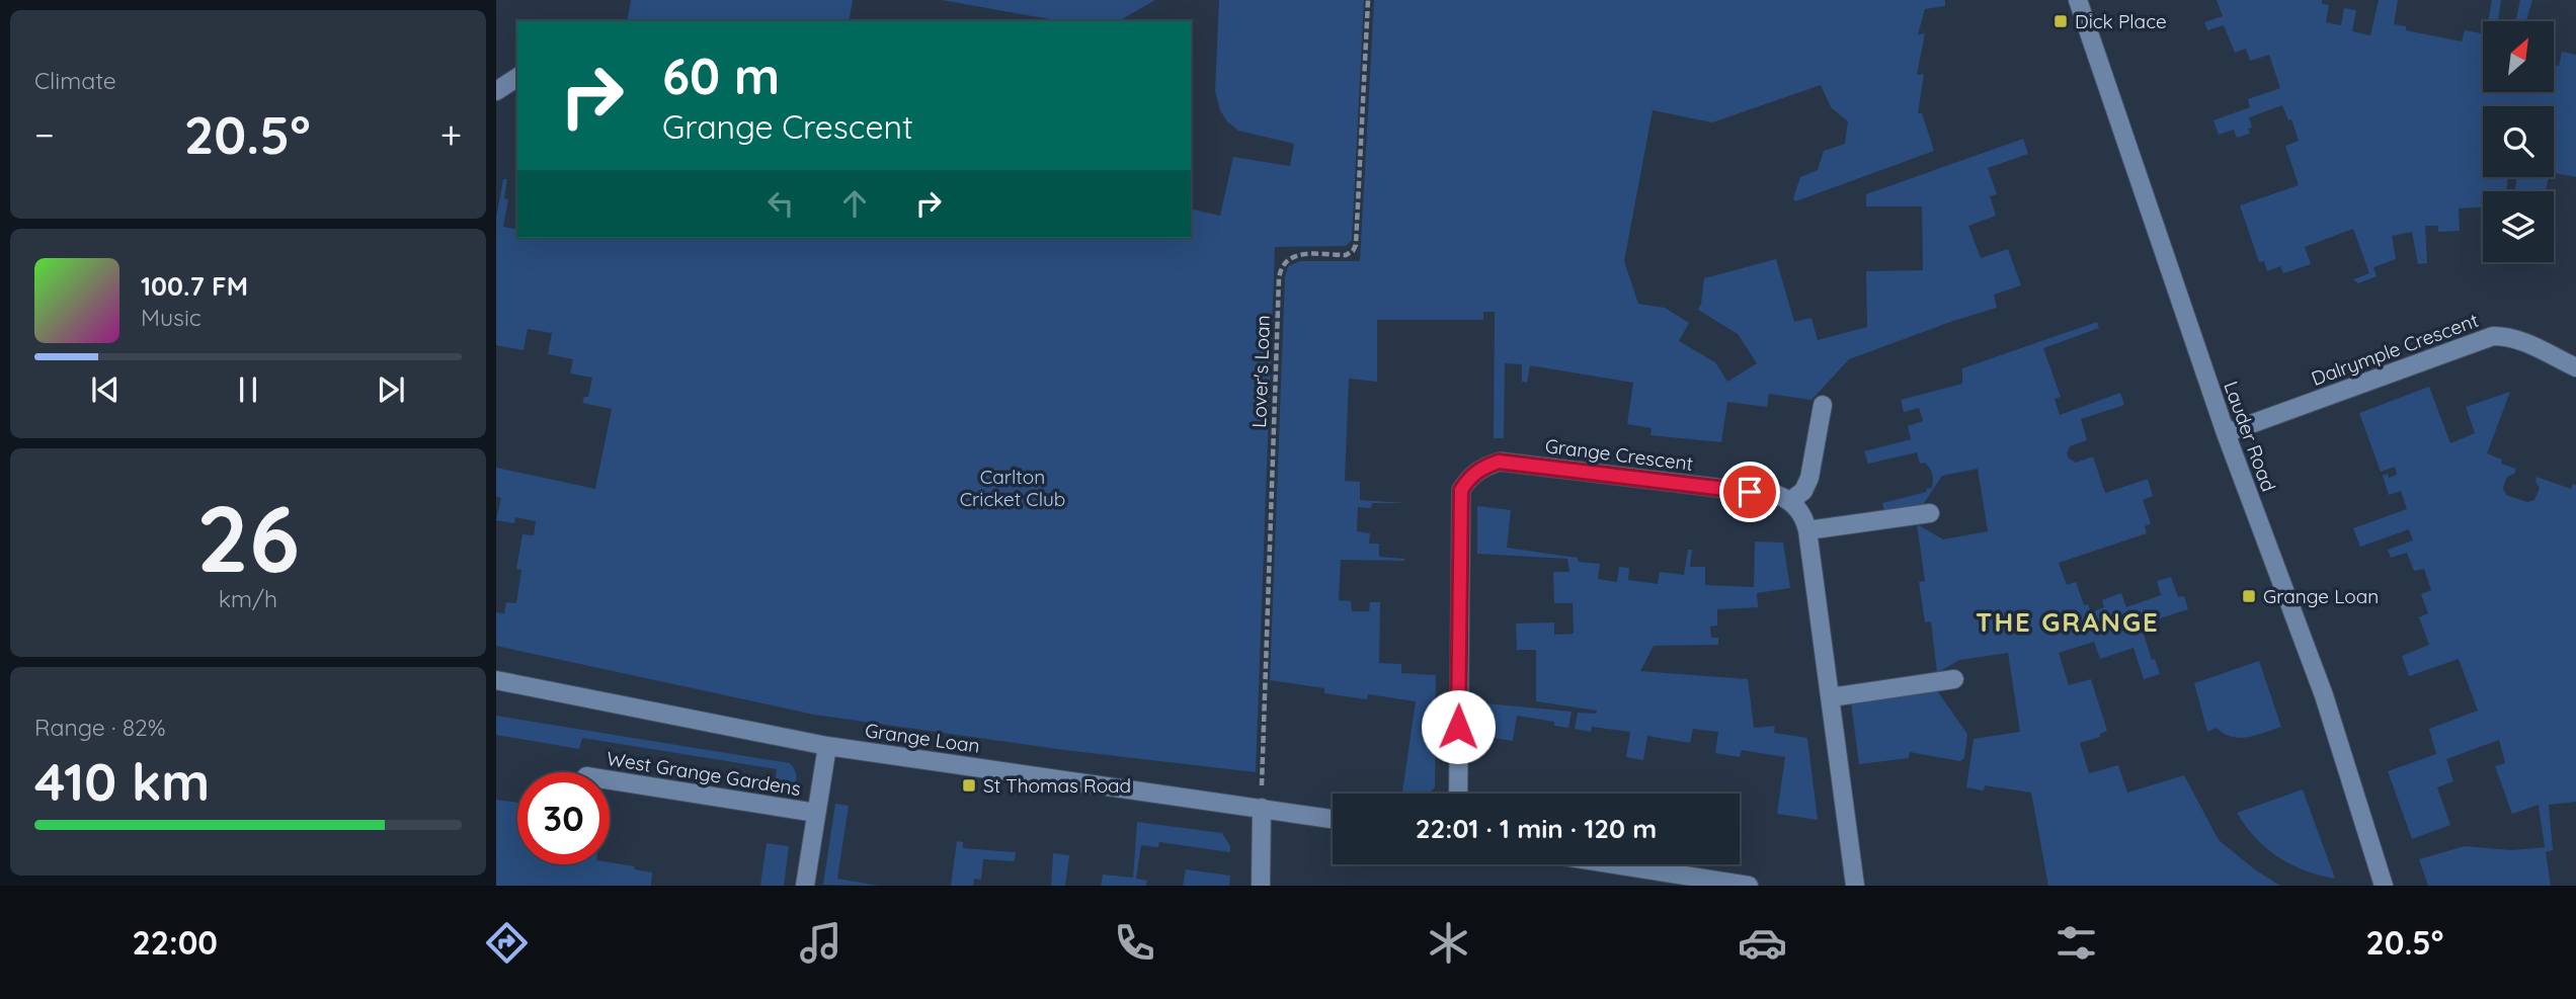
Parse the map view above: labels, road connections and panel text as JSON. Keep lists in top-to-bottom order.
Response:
{
  "streets": {
    "street": [
      "Dalrymple Crescent",
      "Lauder Road",
      "Grange Crescent",
      "Grange Loan",
      "West Grange Gardens"
    ],
    "path": ["Lover's Loan"]
  },
  "crossings": [
    ["Dalrymple Crescent", "Lauder Road"],
    ["Lover's Loan", "Grange Loan"],
    ["Grange Loan", "West Grange Gardens"]
  ],
  "districts": ["THE GRANGE"],
  "parks": ["Carlton Cricket Club"],
  "places": {
    "transit": ["Dick Place", "Grange Loan", "St Thomas Road"]
  },
  "north": "top right",
  "page": {
    "tile": [
      "Climate",
      ["26", "km/h"],
      ["Range · 82%", "410 km"]
    ],
    "turn": ["60 m", "Grange Crescent"],
    "heat": ["−", "20.5°", "+"],
    "song": ["100.7 FM", "Music"],
    "limit": "30",
    "trip": "22:01 · 1 min · 120 m",
    "tabs": ["22:00", "20.5°"]
  }
}
